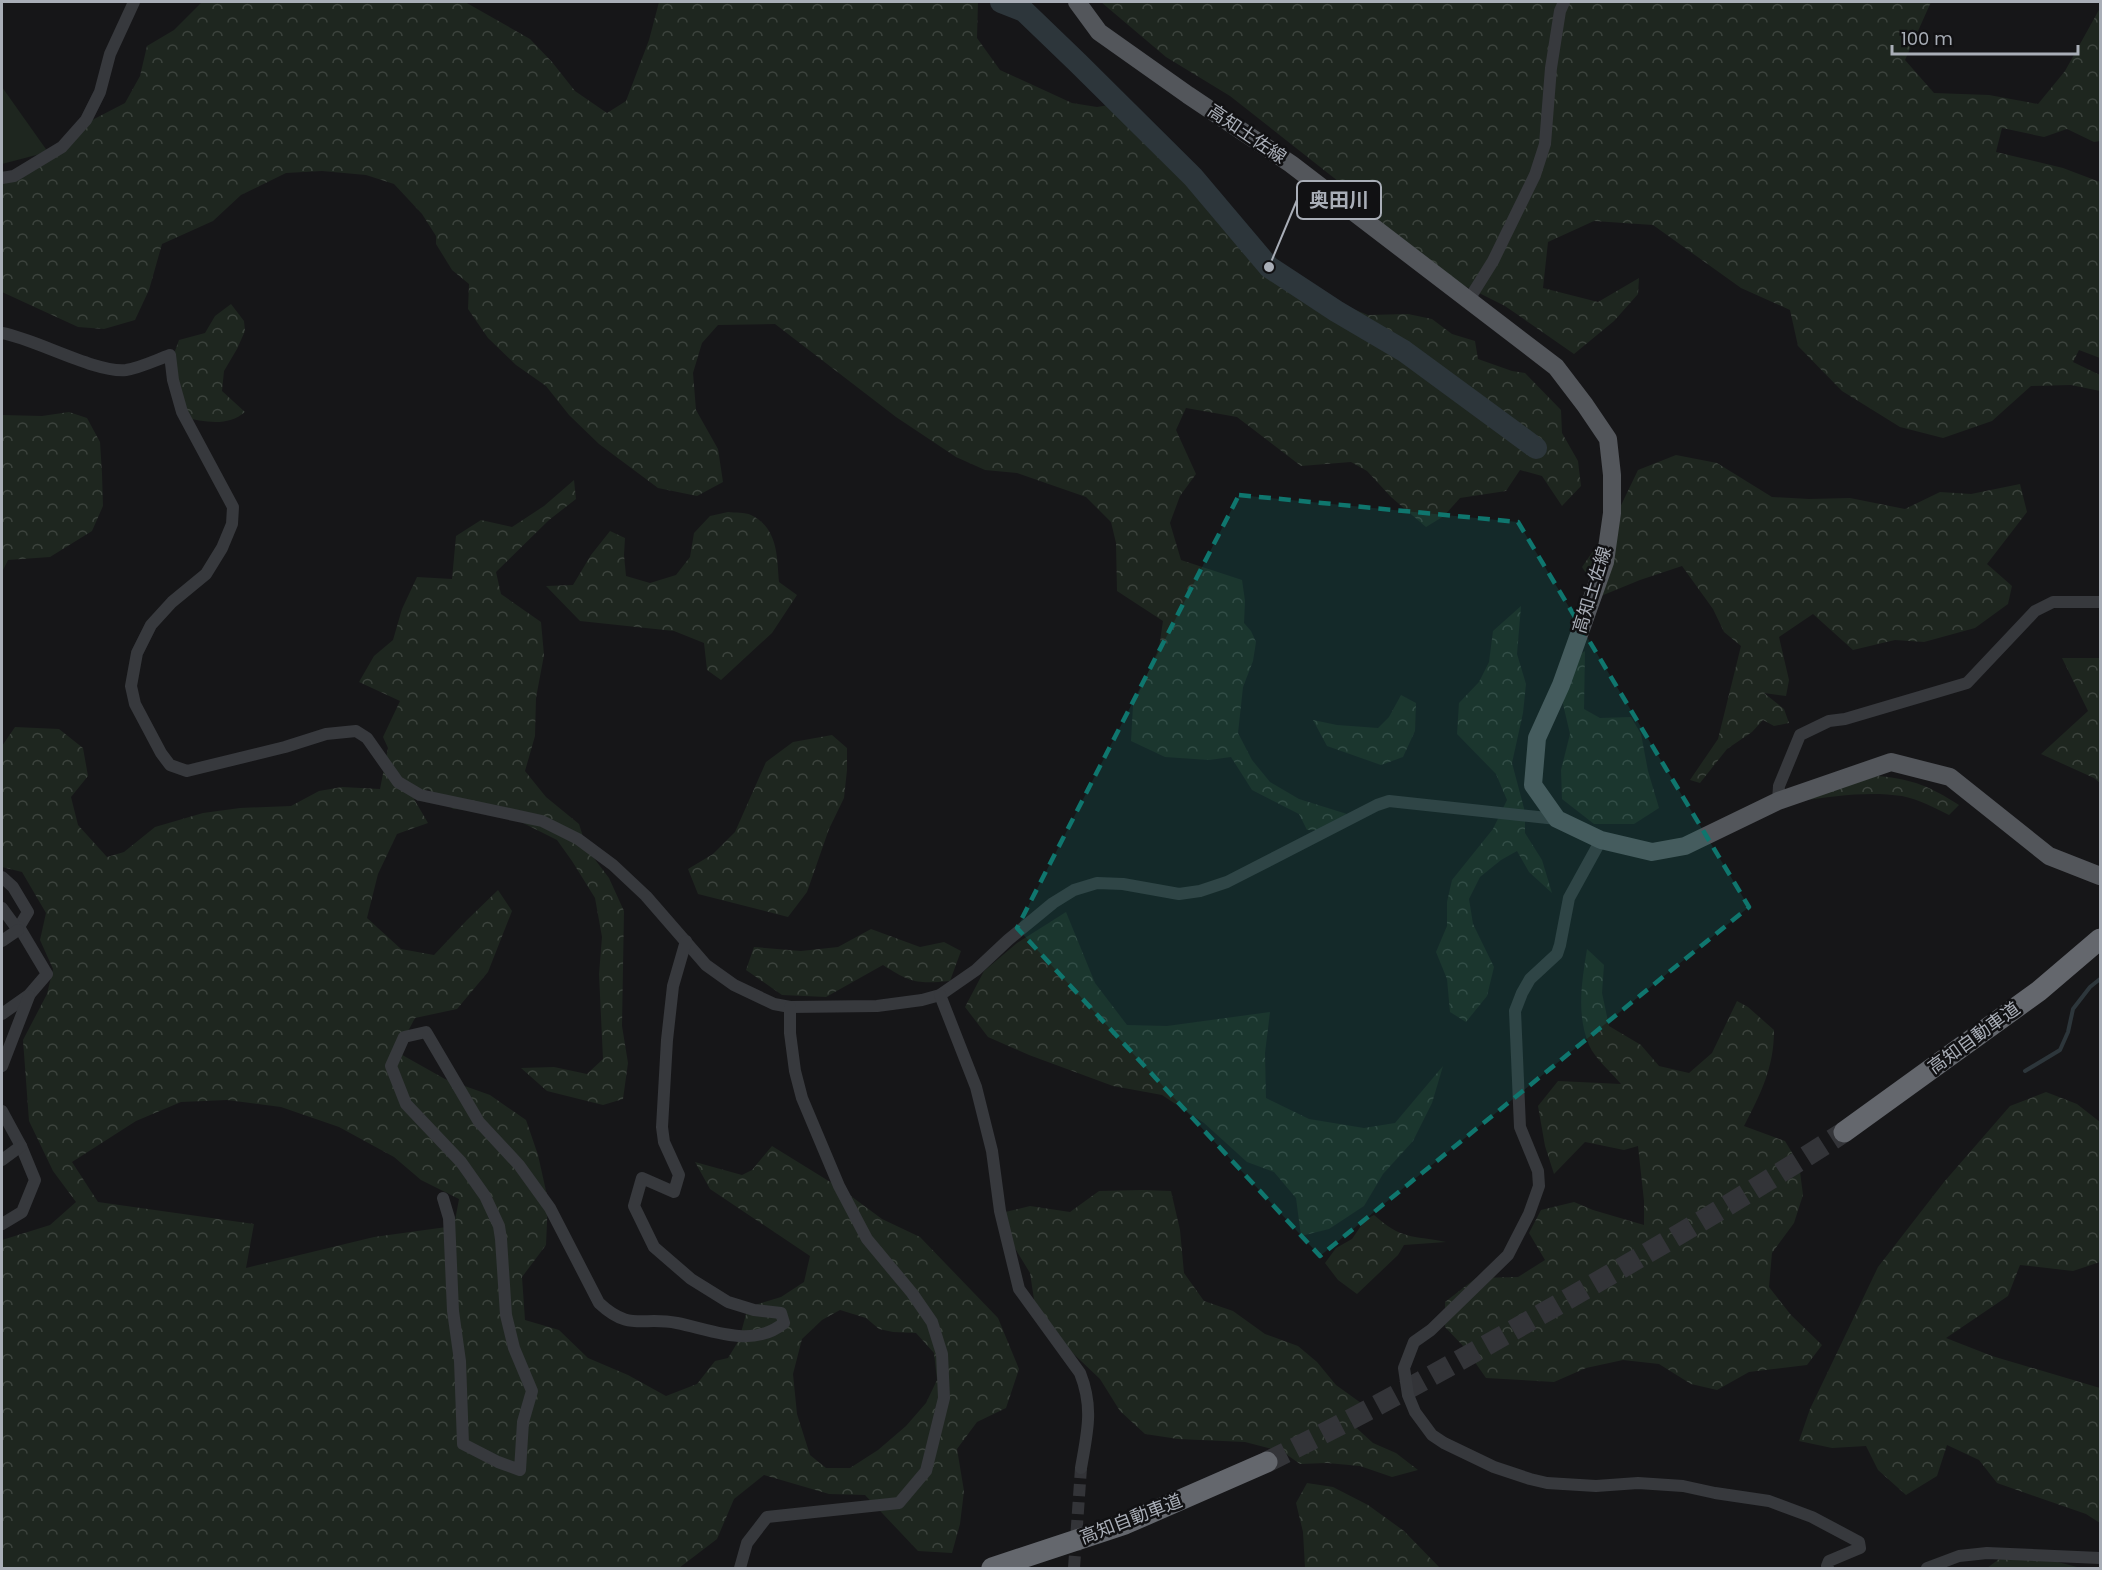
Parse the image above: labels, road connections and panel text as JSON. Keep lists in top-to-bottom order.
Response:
{
  "streets": {
    "highway": ["高知自動車道"],
    "main road": ["高知土佐線"]
  },
  "places": ["奥田川"],
  "scale_bar": "100 m"
}
